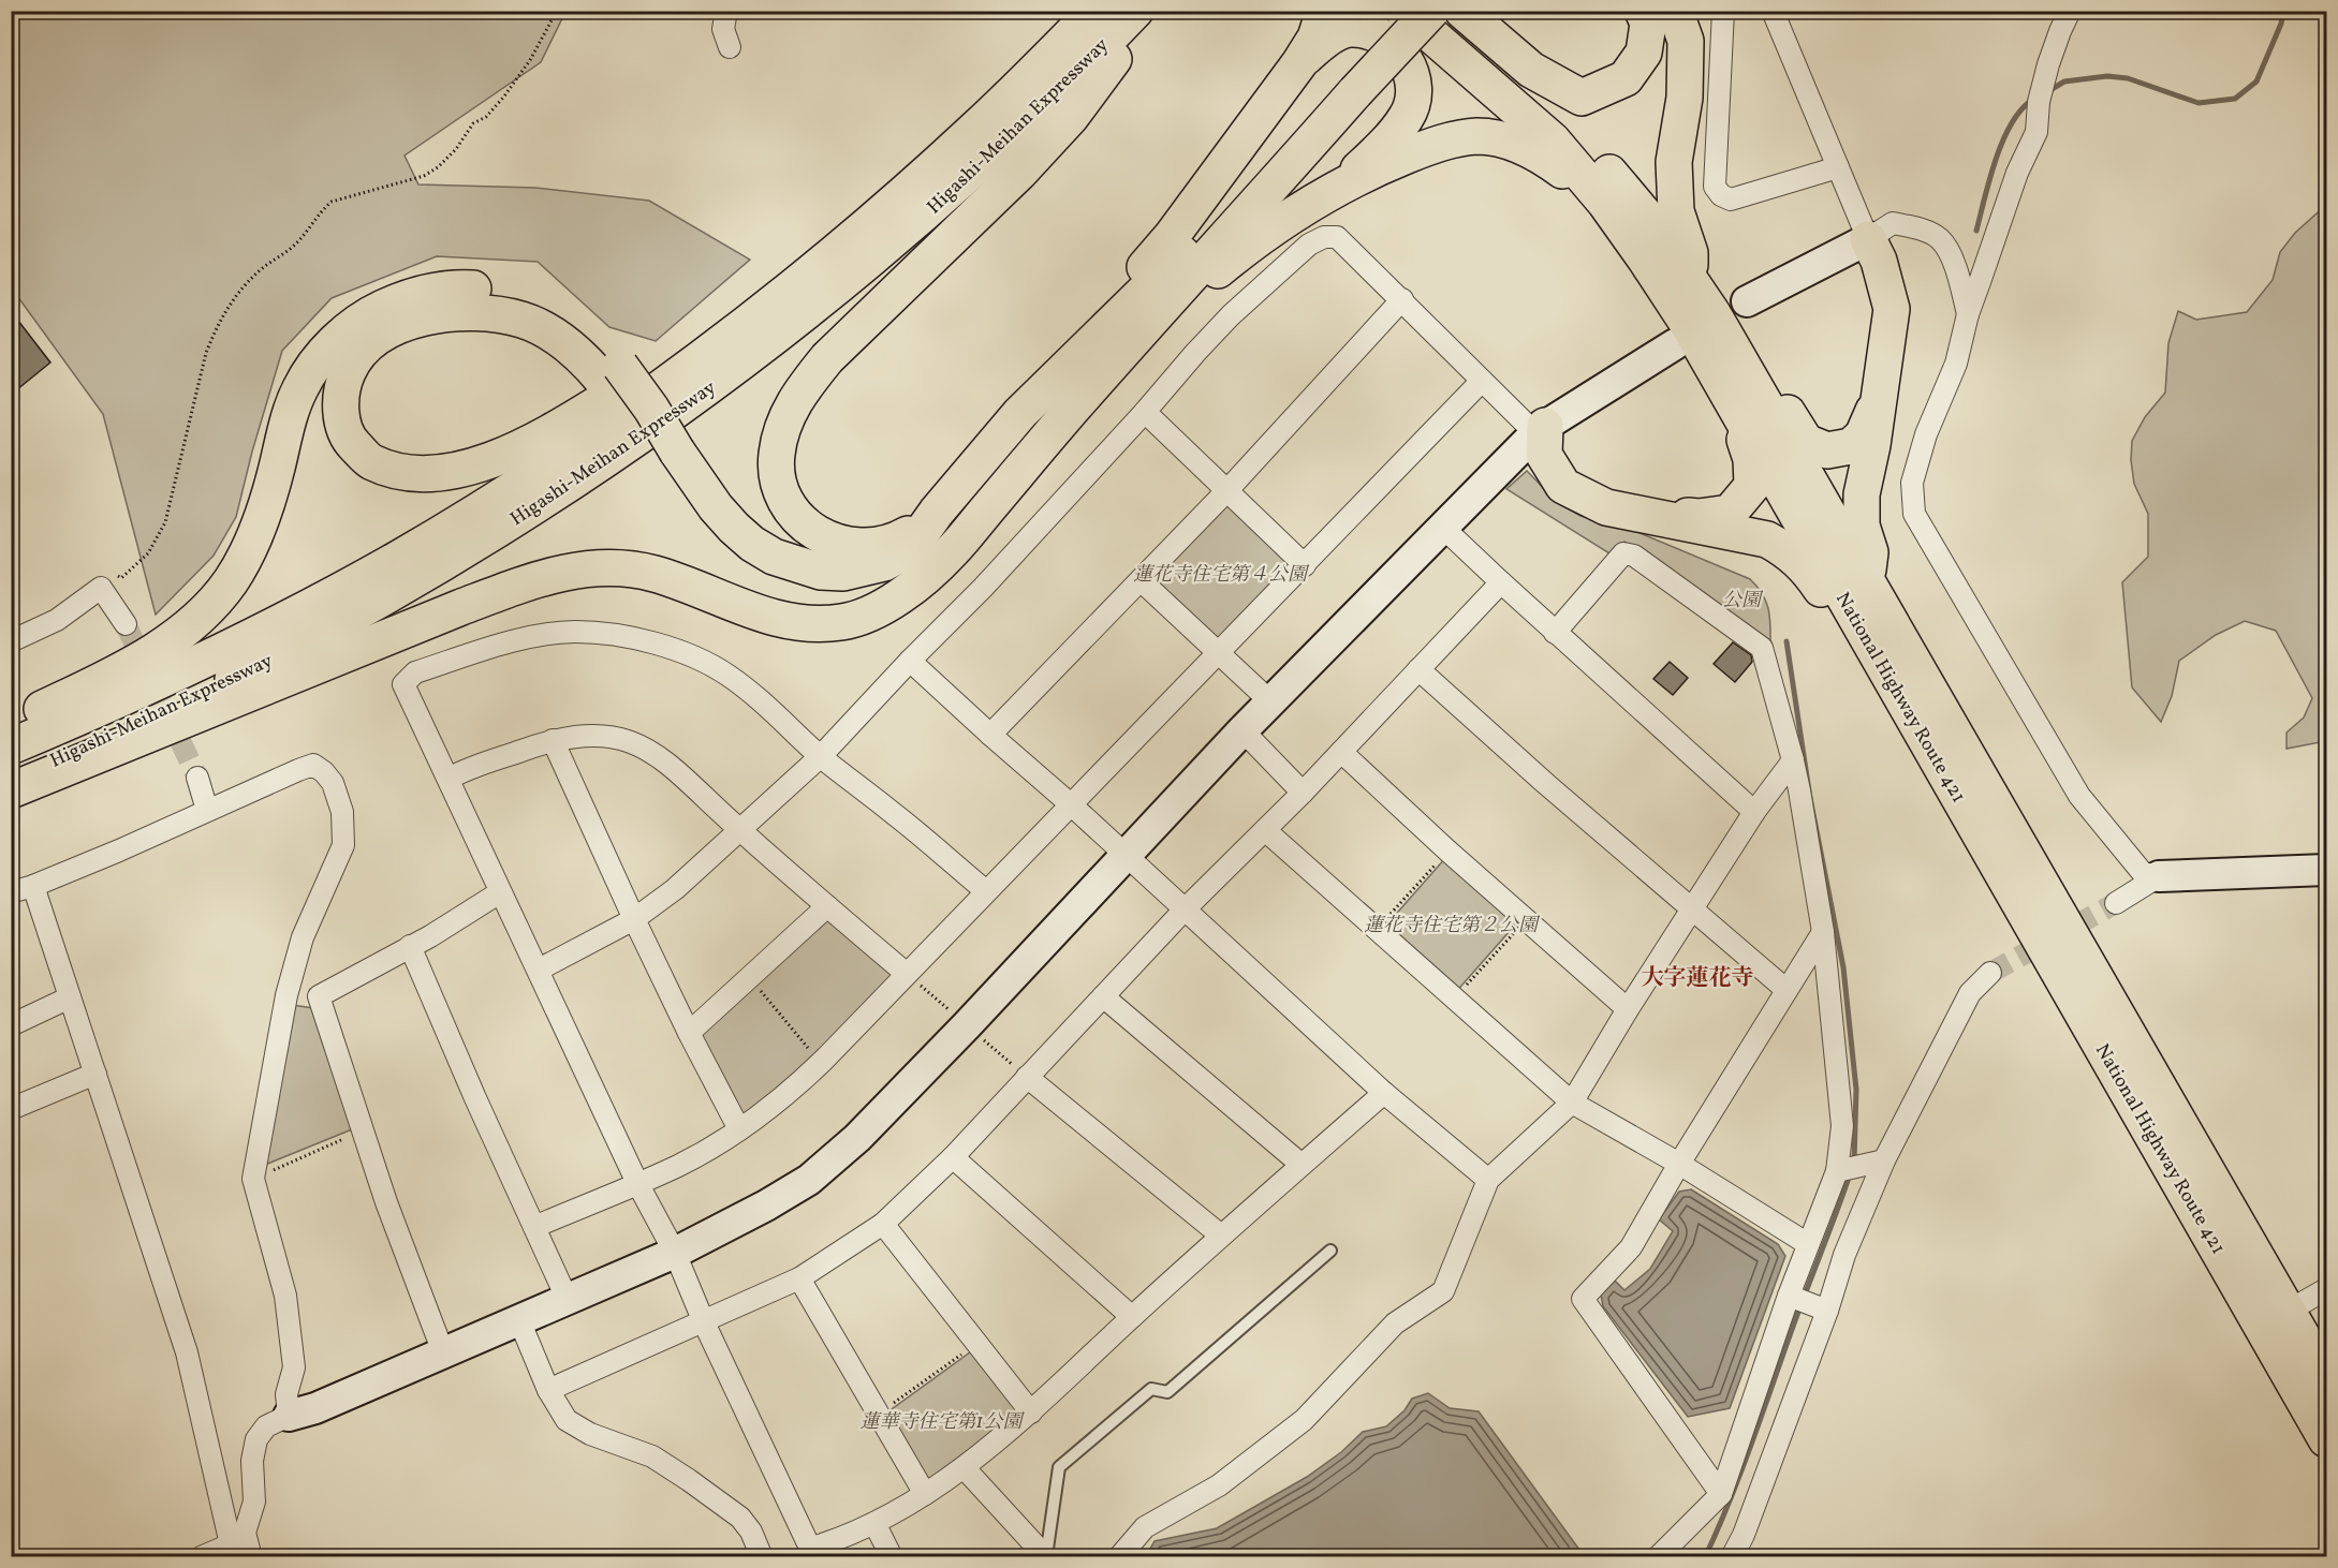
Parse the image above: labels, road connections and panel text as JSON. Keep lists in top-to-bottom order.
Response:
{
  "streets": {
    "highway": ["Higashi-Meihan Expressway", "National Highway Route 421"]
  },
  "districts": ["大字蓮花寺"],
  "parks": [
    "蓮花寺住宅第４公園",
    "公園",
    "蓮花寺住宅第２公園",
    "蓮華寺住宅第1公園"
  ]
}
